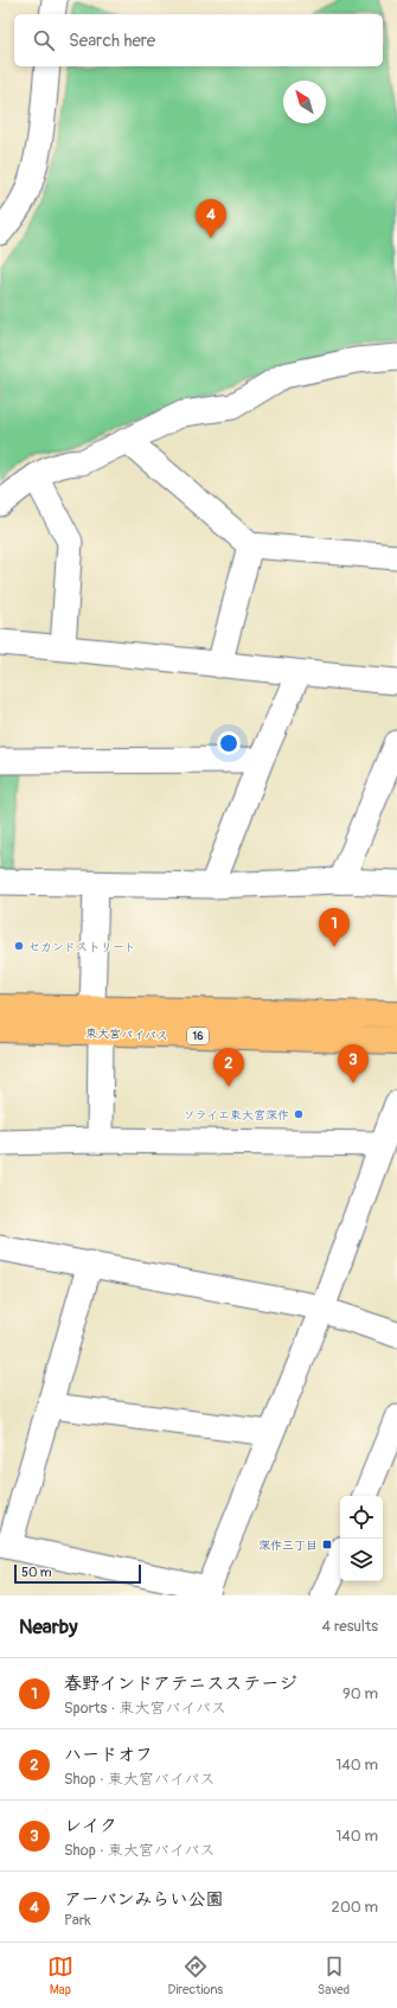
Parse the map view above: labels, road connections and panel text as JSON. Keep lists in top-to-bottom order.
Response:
{
  "streets": {
    "highway": ["東大宮バイパス", "16"]
  },
  "places": {
    "other": ["セカンドストリート", "ソライエ東大宮深作"],
    "transit": ["深作三丁目"]
  },
  "scale_bar": "50 m",
  "north": "top left",
  "page": {
    "search": "Search here",
    "pins": [
      "4",
      "1",
      "3",
      "2"
    ],
    "scale": "50 m",
    "heading": ["Nearby", "4 results"],
    "list": [
      {
        "mark": "1",
        "name": "春野インドアテニスステージ",
        "note": "Sports · 東大宮バイパス",
        "value": "90 m"
      },
      {
        "mark": "2",
        "name": "ハードオフ",
        "note": "Shop · 東大宮バイパス",
        "value": "140 m"
      },
      {
        "mark": "3",
        "name": "レイク",
        "note": "Shop · 東大宮バイパス",
        "value": "140 m"
      },
      {
        "mark": "4",
        "name": "アーバンみらい公園",
        "note": "Park",
        "value": "200 m"
      }
    ],
    "nav": ["Map", "Directions", "Saved"]
  }
}
